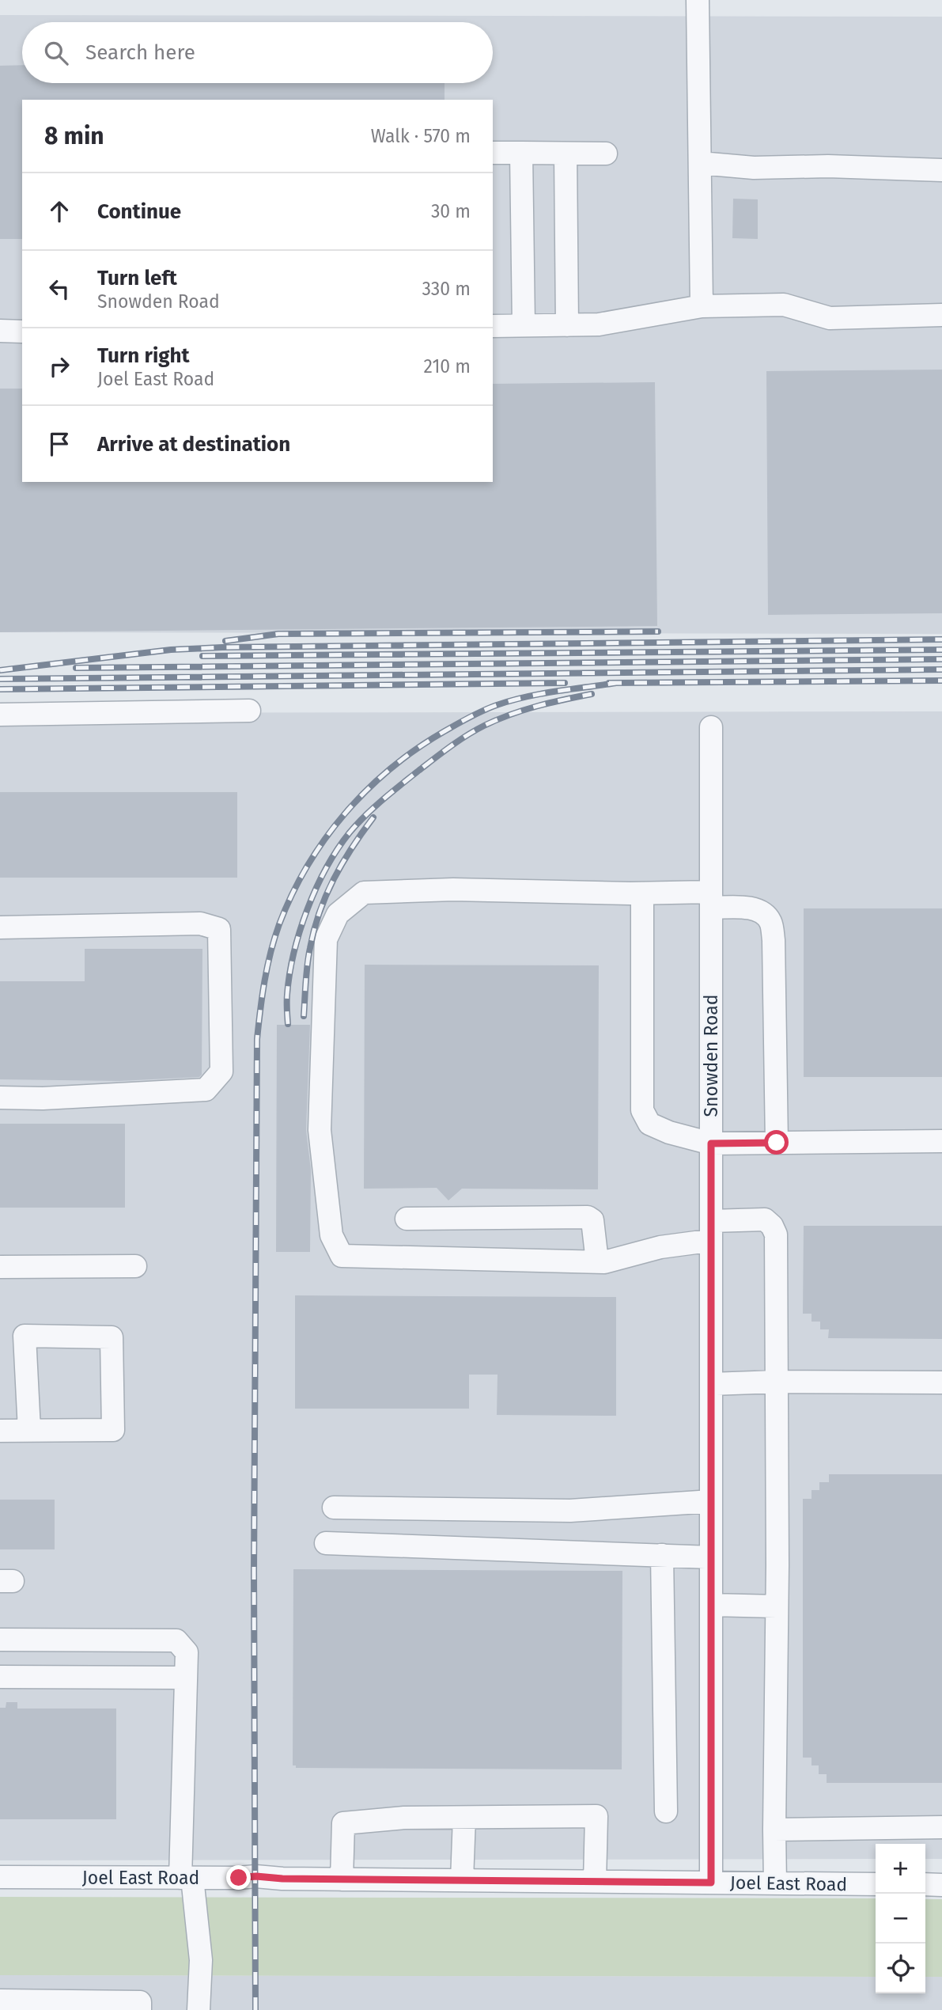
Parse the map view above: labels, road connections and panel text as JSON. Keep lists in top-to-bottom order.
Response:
{
  "streets": {
    "street": ["Snowden Road", "Joel East Road"]
  },
  "crossings": [
    ["Snowden Road", "Joel East Road"]
  ],
  "page": {
    "search": "Search here",
    "heading": ["8 min", "Walk · 570 m"],
    "list": [
      ["Continue", "30 m"],
      ["Turn left", "Snowden Road", "330 m"],
      ["Turn right", "Joel East Road", "210 m"],
      "Arrive at destination"
    ],
    "map_buttons": ["+", "−"]
  }
}
